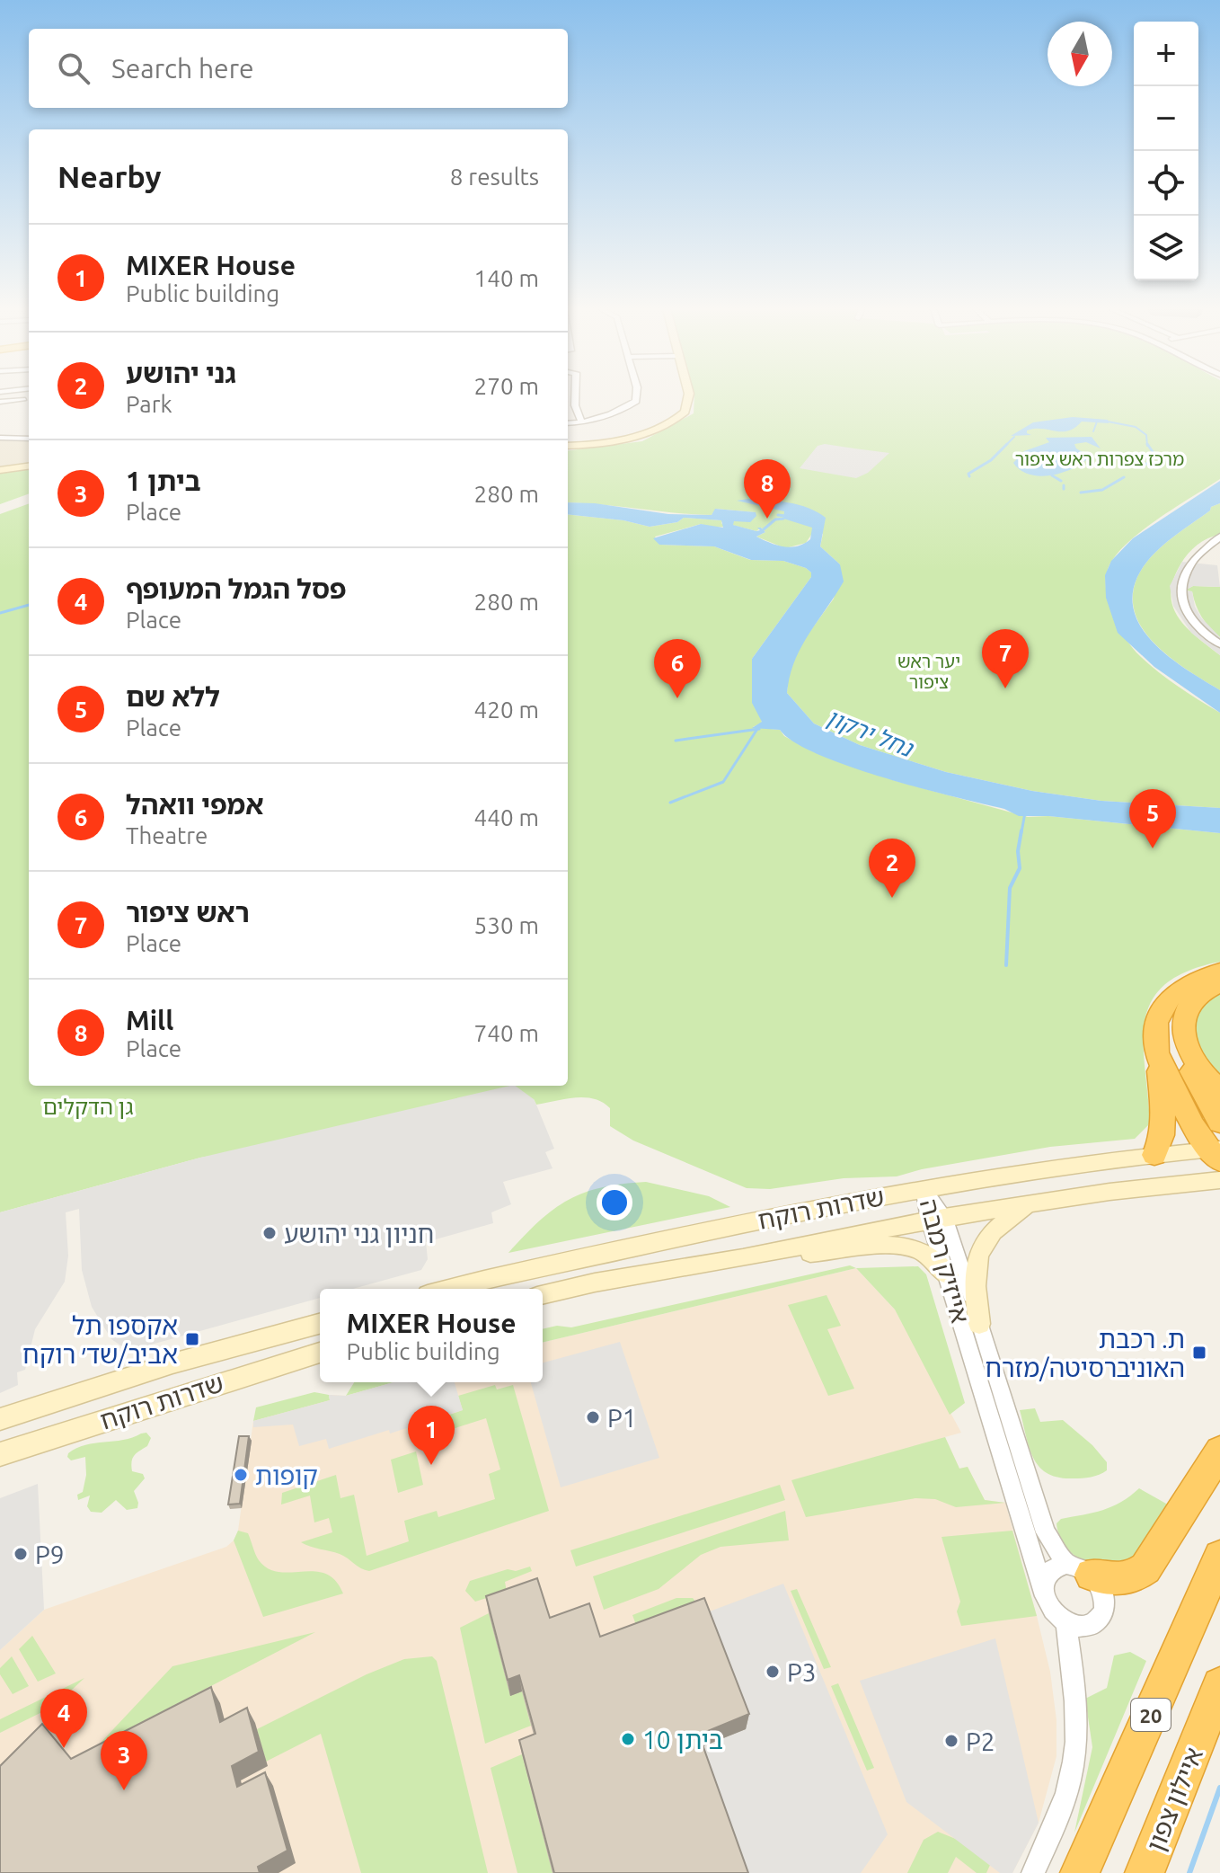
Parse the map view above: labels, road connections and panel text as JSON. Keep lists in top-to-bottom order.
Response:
{
  "streets": {
    "highway": ["20", "איילון צפון"],
    "main road": ["שדרות רוקח"],
    "street": ["אייזיק רמבה"]
  },
  "crossings": [
    ["שדרות רוקח", "אייזיק רמבה"]
  ],
  "water": ["נחל ירקון"],
  "parks": ["מרכז צפרות ראש ציפור", "יער ראש ציפור", "גן הדקלים"],
  "places": {
    "other": [
      "חניון גני יהושע",
      "P1",
      "קופות",
      "P9",
      "P3",
      "ביתן 10",
      "P2"
    ],
    "transit": ["אקספו תל אביב/שד׳ רוקח", "ת. רכבת האוניברסיטה/מזרח"]
  },
  "north": "bottom",
  "page": {
    "map_buttons": ["+", "−"],
    "search": "Search here",
    "heading": ["Nearby", "8 results"],
    "list": [
      {
        "mark": "1",
        "name": "MIXER House",
        "note": "Public building",
        "value": "140 m"
      },
      {
        "mark": "2",
        "name": "גני יהושע",
        "note": "Park",
        "value": "270 m"
      },
      {
        "mark": "3",
        "name": "ביתן 1",
        "note": "Place",
        "value": "280 m"
      },
      {
        "mark": "4",
        "name": "פסל הגמל המעופף",
        "note": "Place",
        "value": "280 m"
      },
      {
        "mark": "5",
        "name": "ללא שם",
        "note": "Place",
        "value": "420 m"
      },
      {
        "mark": "6",
        "name": "אמפי וואהל",
        "note": "Theatre",
        "value": "440 m"
      },
      {
        "mark": "7",
        "name": "ראש ציפור",
        "note": "Place",
        "value": "530 m"
      },
      {
        "mark": "8",
        "name": "Mill",
        "note": "Place",
        "value": "740 m"
      }
    ],
    "pins": [
      "8",
      "7",
      "6",
      "5",
      "2",
      "1",
      "4",
      "3"
    ],
    "popup": ["MIXER House", "Public building"]
  }
}
